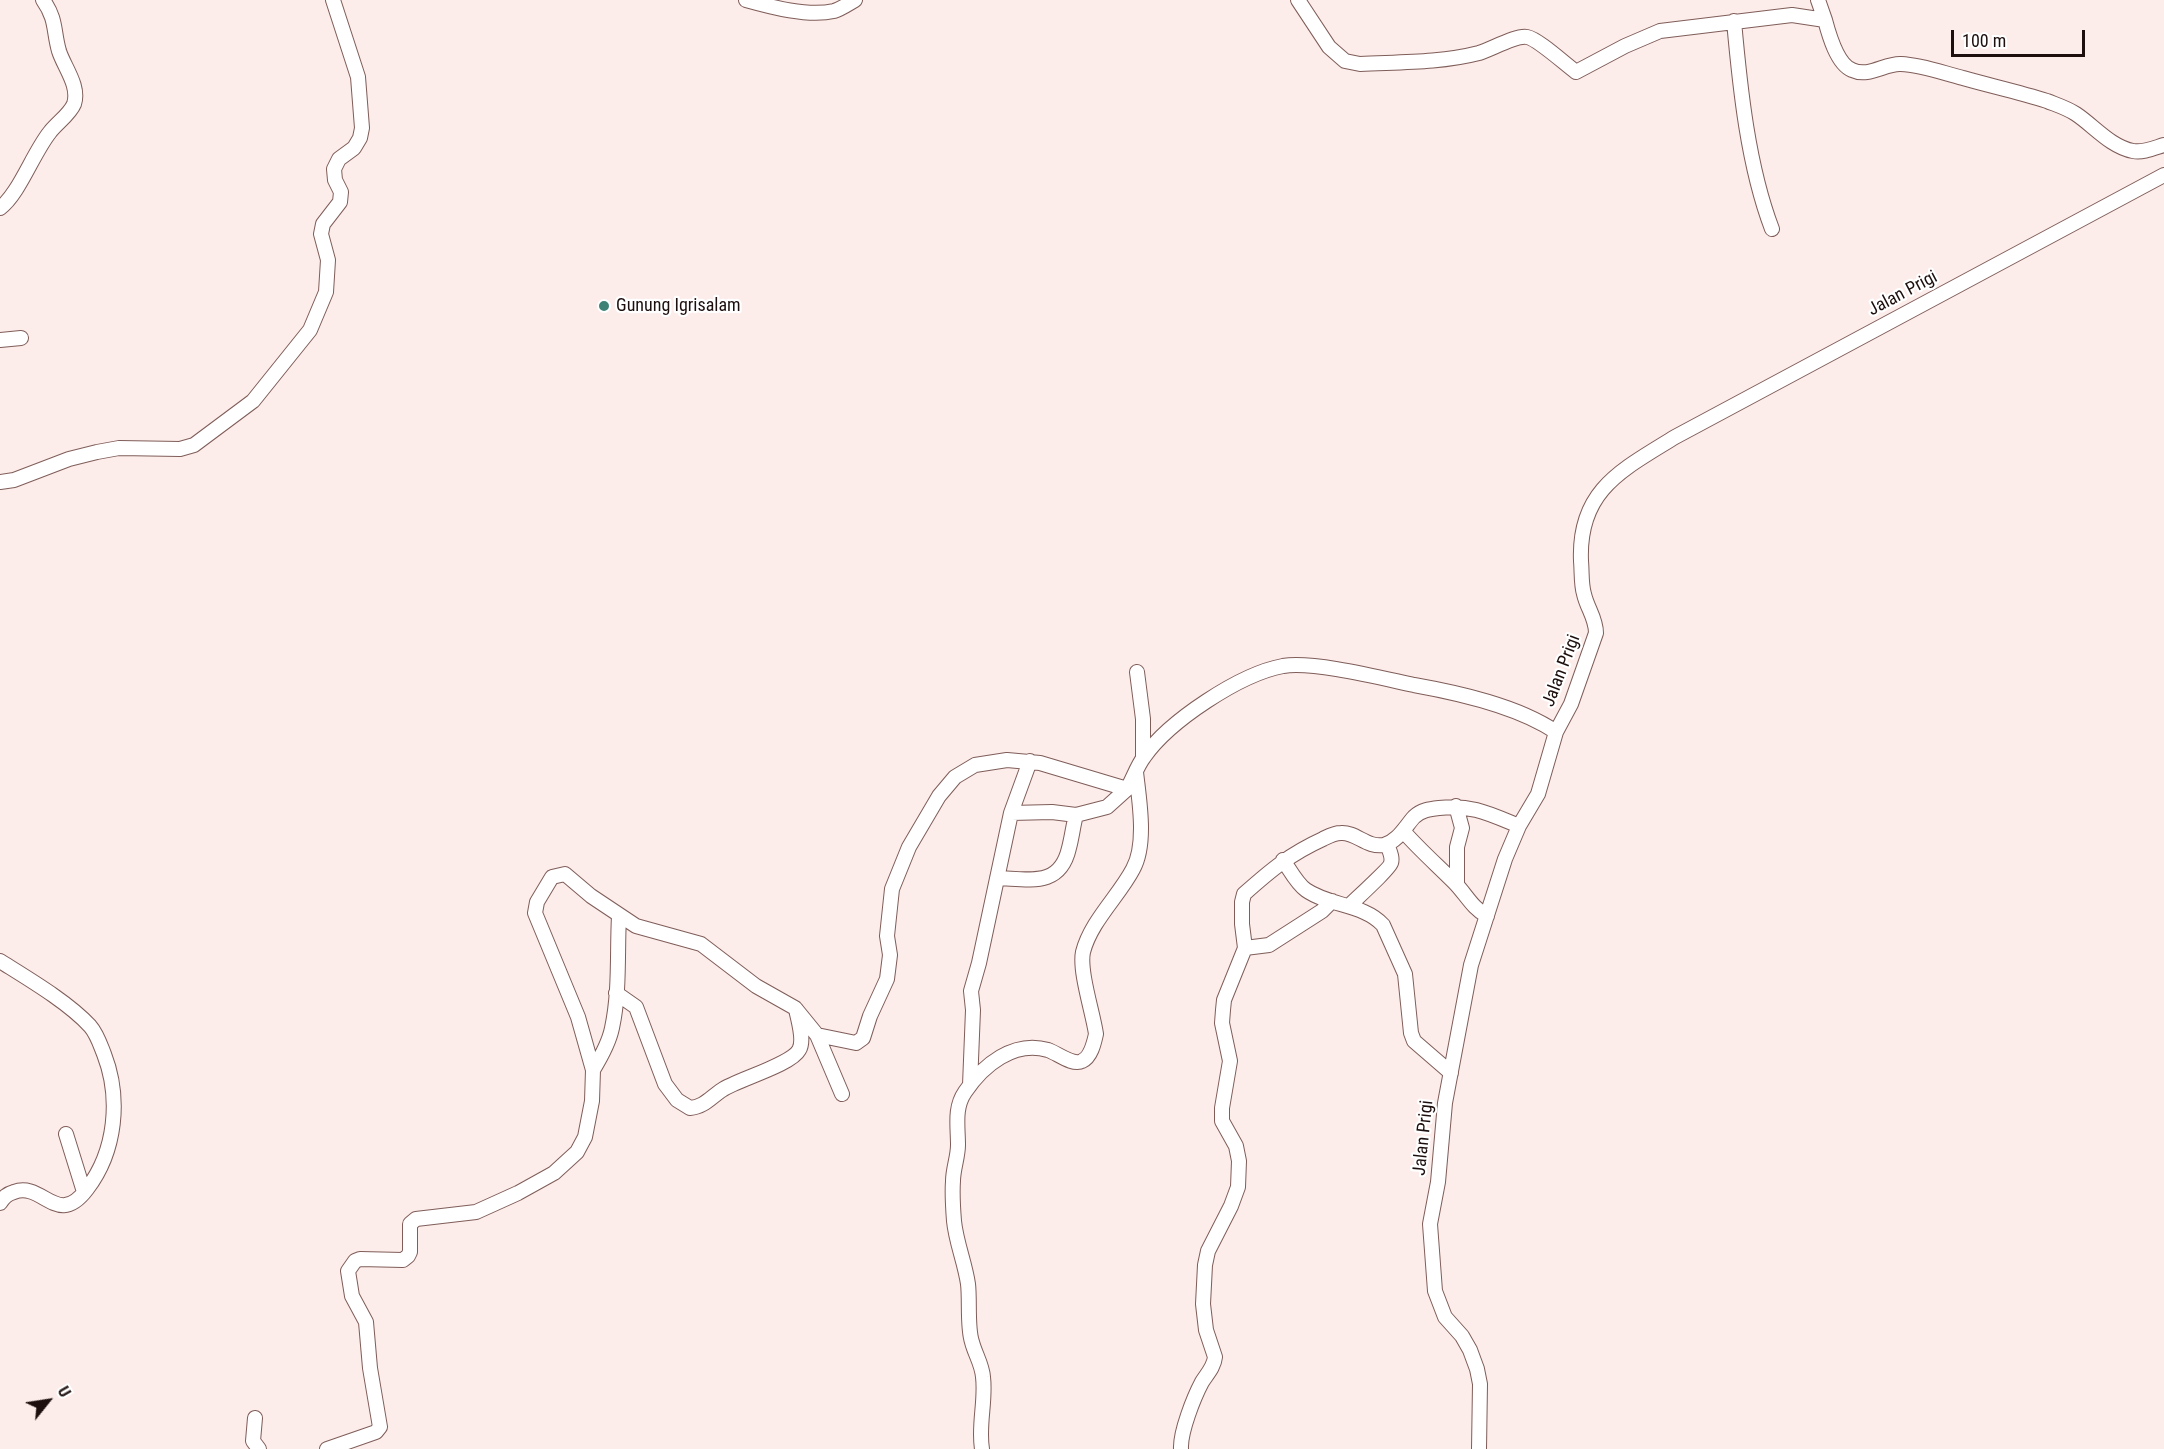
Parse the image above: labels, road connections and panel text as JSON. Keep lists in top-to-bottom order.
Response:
{
  "streets": {
    "street": ["Jalan Prigi"]
  },
  "places": ["Gunung Igrisalam"],
  "scale_bar": "100 m",
  "north": "top right"
}
